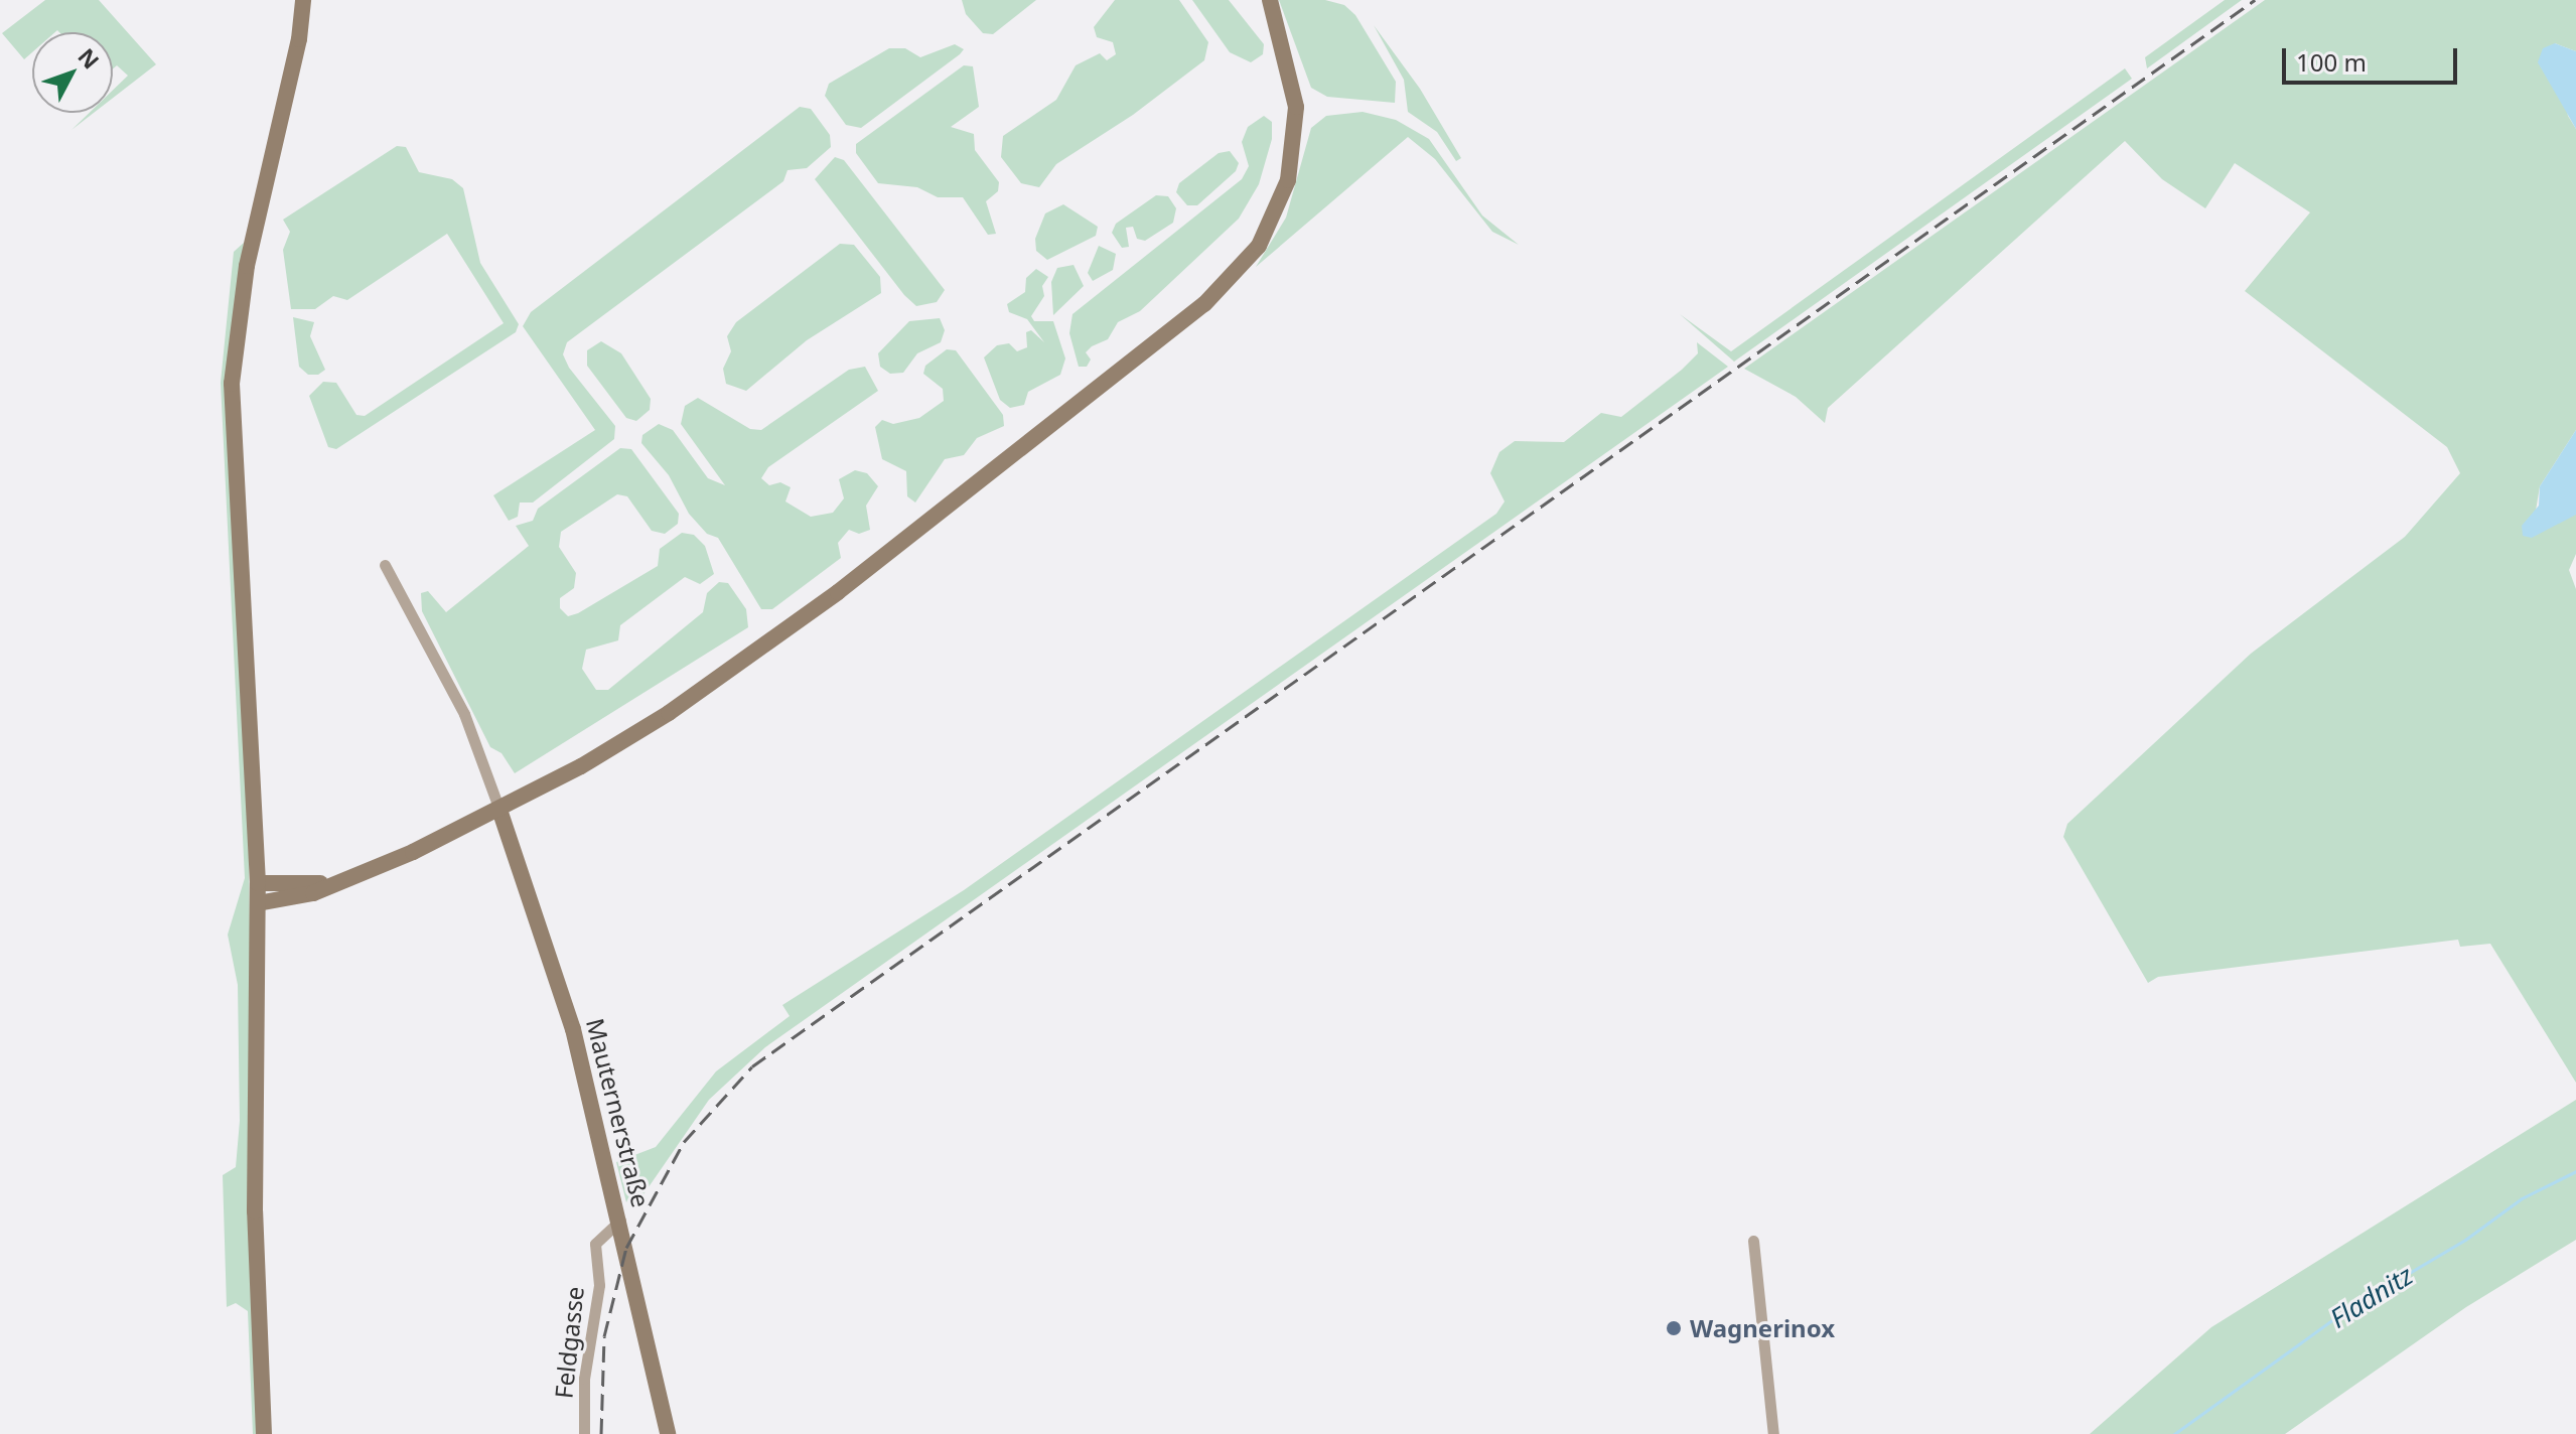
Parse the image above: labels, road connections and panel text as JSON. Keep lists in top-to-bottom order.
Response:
{
  "streets": {
    "main road": ["Mauternerstraße"],
    "street": ["Feldgasse"]
  },
  "crossings": [
    ["Mauternerstraße", "Feldgasse"]
  ],
  "water": ["Fladnitz"],
  "places": ["Wagnerinox"],
  "scale_bar": "100 m",
  "north": "top right"
}
